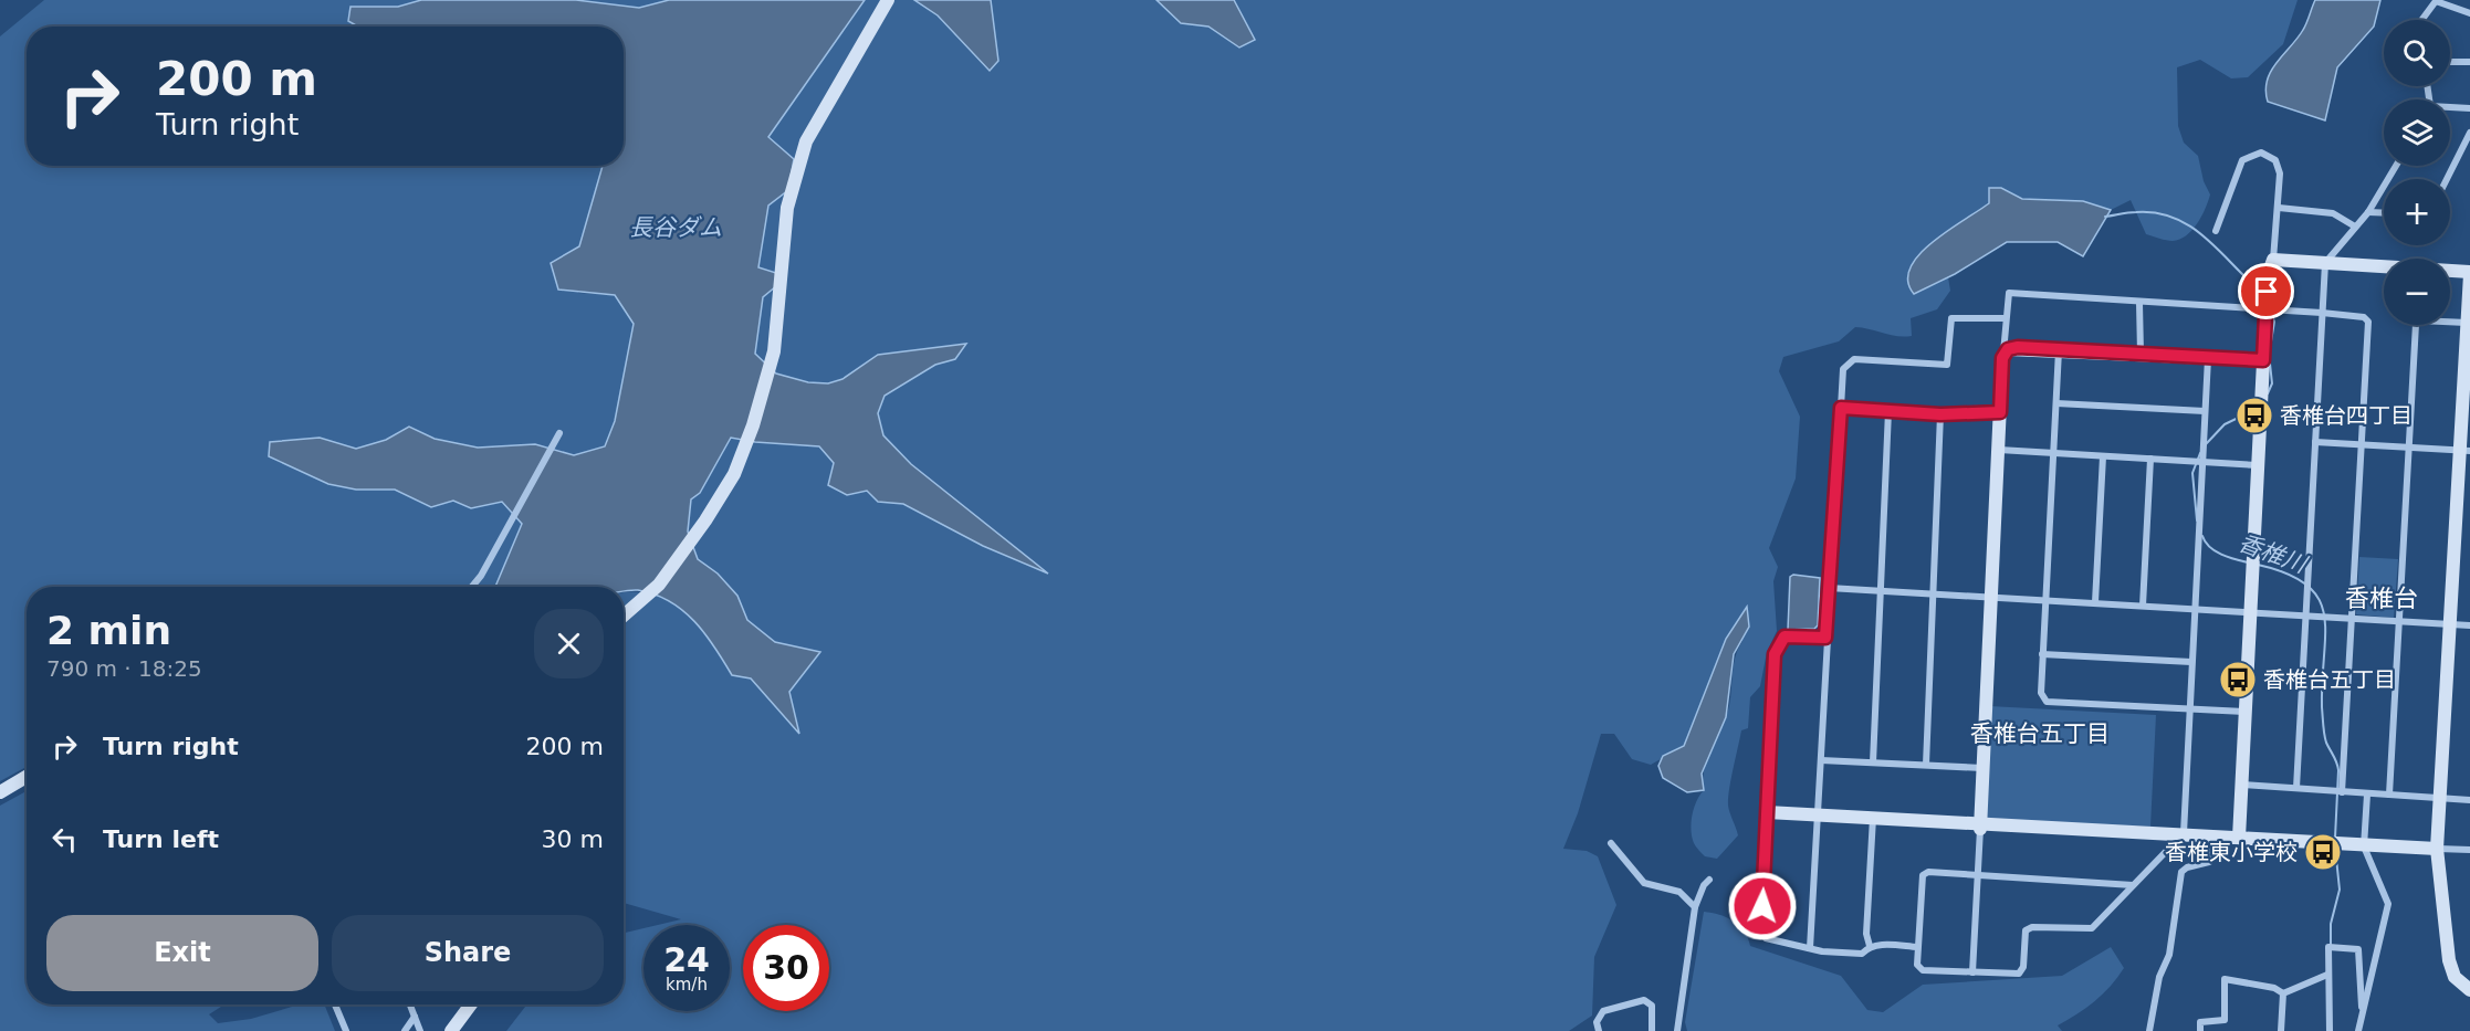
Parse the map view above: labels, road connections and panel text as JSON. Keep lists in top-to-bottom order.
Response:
{
  "districts": ["香椎台", "香椎台五丁目"],
  "water": ["長谷ダム", "香椎川"],
  "places": {
    "bus stop": ["香椎台四丁目", "香椎台五丁目", "香椎東小学校"]
  },
  "page": {
    "map_buttons": ["+", "−"],
    "turn": ["200 m", "Turn right"],
    "heading": ["2 min", "790 m · 18:25"],
    "list": [
      {
        "name": "Turn right",
        "value": "200 m"
      },
      {
        "name": "Turn left",
        "value": "30 m"
      }
    ],
    "buttons": ["Exit", "Share"],
    "speed": "24 km/h",
    "limit": "30"
  }
}
